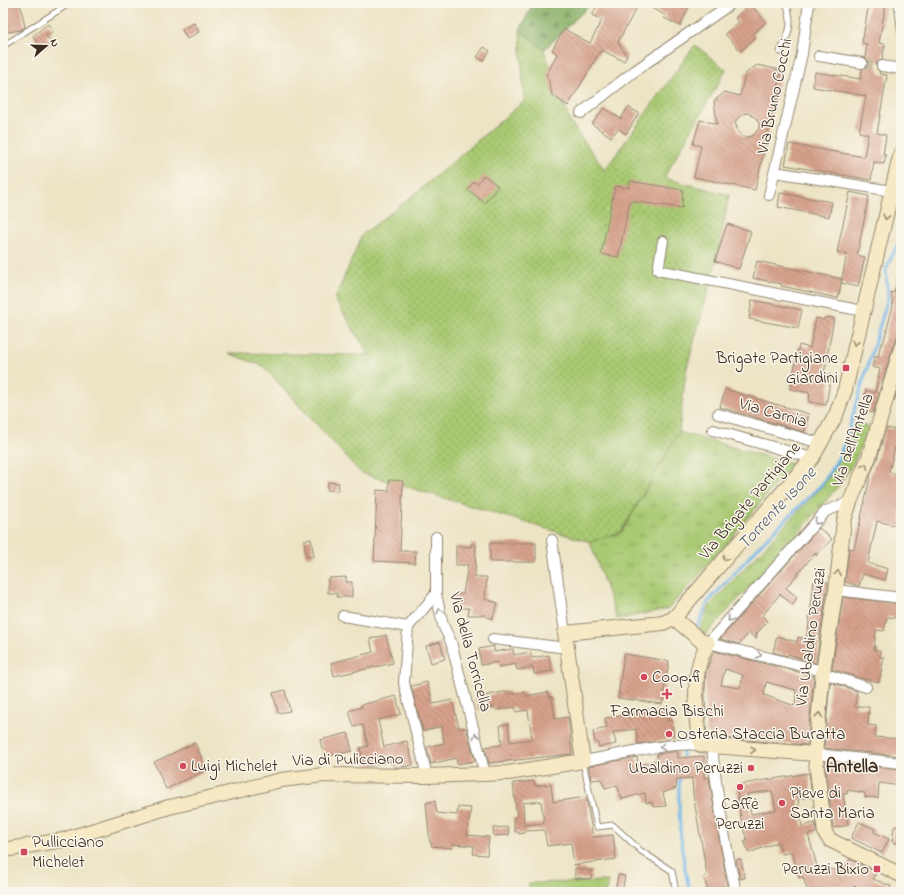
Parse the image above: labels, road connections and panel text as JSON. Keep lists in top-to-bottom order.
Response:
{
  "streets": {
    "street": [
      "Via Bruno Cocchi",
      "Via Carnia",
      "Via dell'Antella",
      "Via Brigate Partigiane",
      "Via Ubaldino Peruzzi",
      "Via della Torricella",
      "Via di Pulicciano"
    ]
  },
  "crossings": [
    ["Via Carnia", "Via Brigate Partigiane"],
    ["Via dell'Antella", "Via Ubaldino Peruzzi"],
    ["Via dell'Antella", "Via di Pulicciano"],
    ["Via della Torricella", "Via di Pulicciano"]
  ],
  "one_way": ["Via Brigate Partigiane", "Via Ubaldino Peruzzi"],
  "districts": ["Antella"],
  "water": ["Torrente Isone"],
  "places": {
    "transit": ["Brigate Partigiane Giardini", "Pullicciano Michelet", "Peruzzi Bixio"],
    "other": [
      "Coop.fi",
      "Osteria Staccia Buratta",
      "Luigi Michelet",
      "Ubaldino Peruzzi",
      "Caffè Peruzzi",
      "Pieve di Santa Maria"
    ],
    "health": ["Farmacia Bischi"]
  },
  "north": "right"
}
